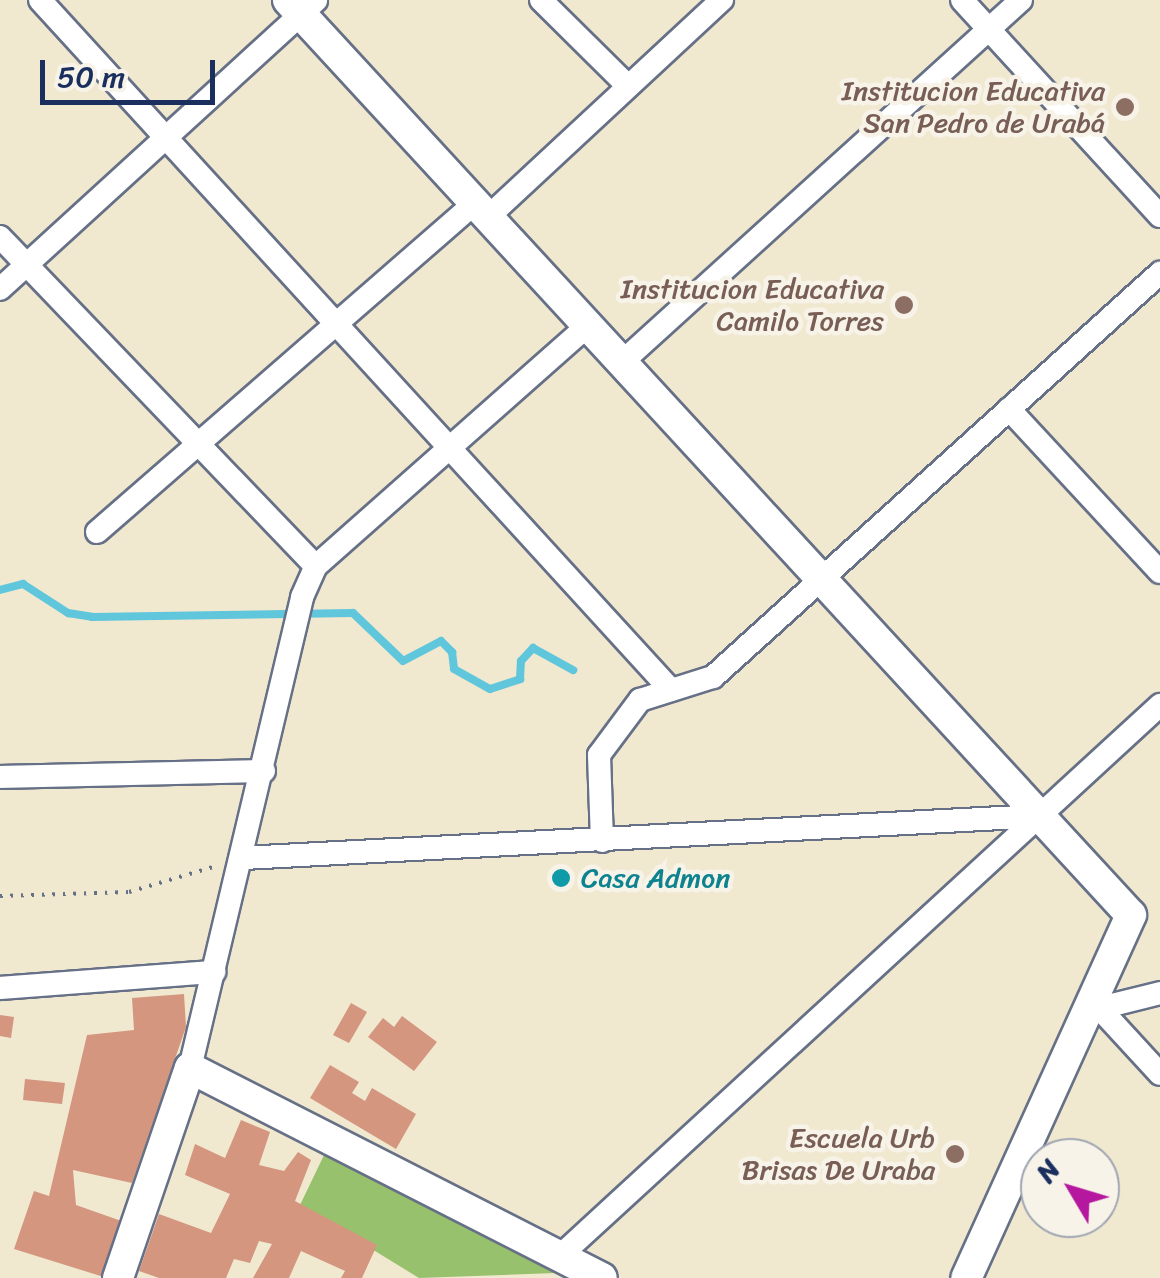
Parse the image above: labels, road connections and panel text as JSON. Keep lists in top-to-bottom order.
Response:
{
  "places": [
    "Institucion Educativa San Pedro de Urabá",
    "Institucion Educativa Camilo Torres",
    "Casa Admon",
    "Escuela Urb Brisas De Uraba"
  ],
  "scale_bar": "50 m",
  "north": "top left"
}
